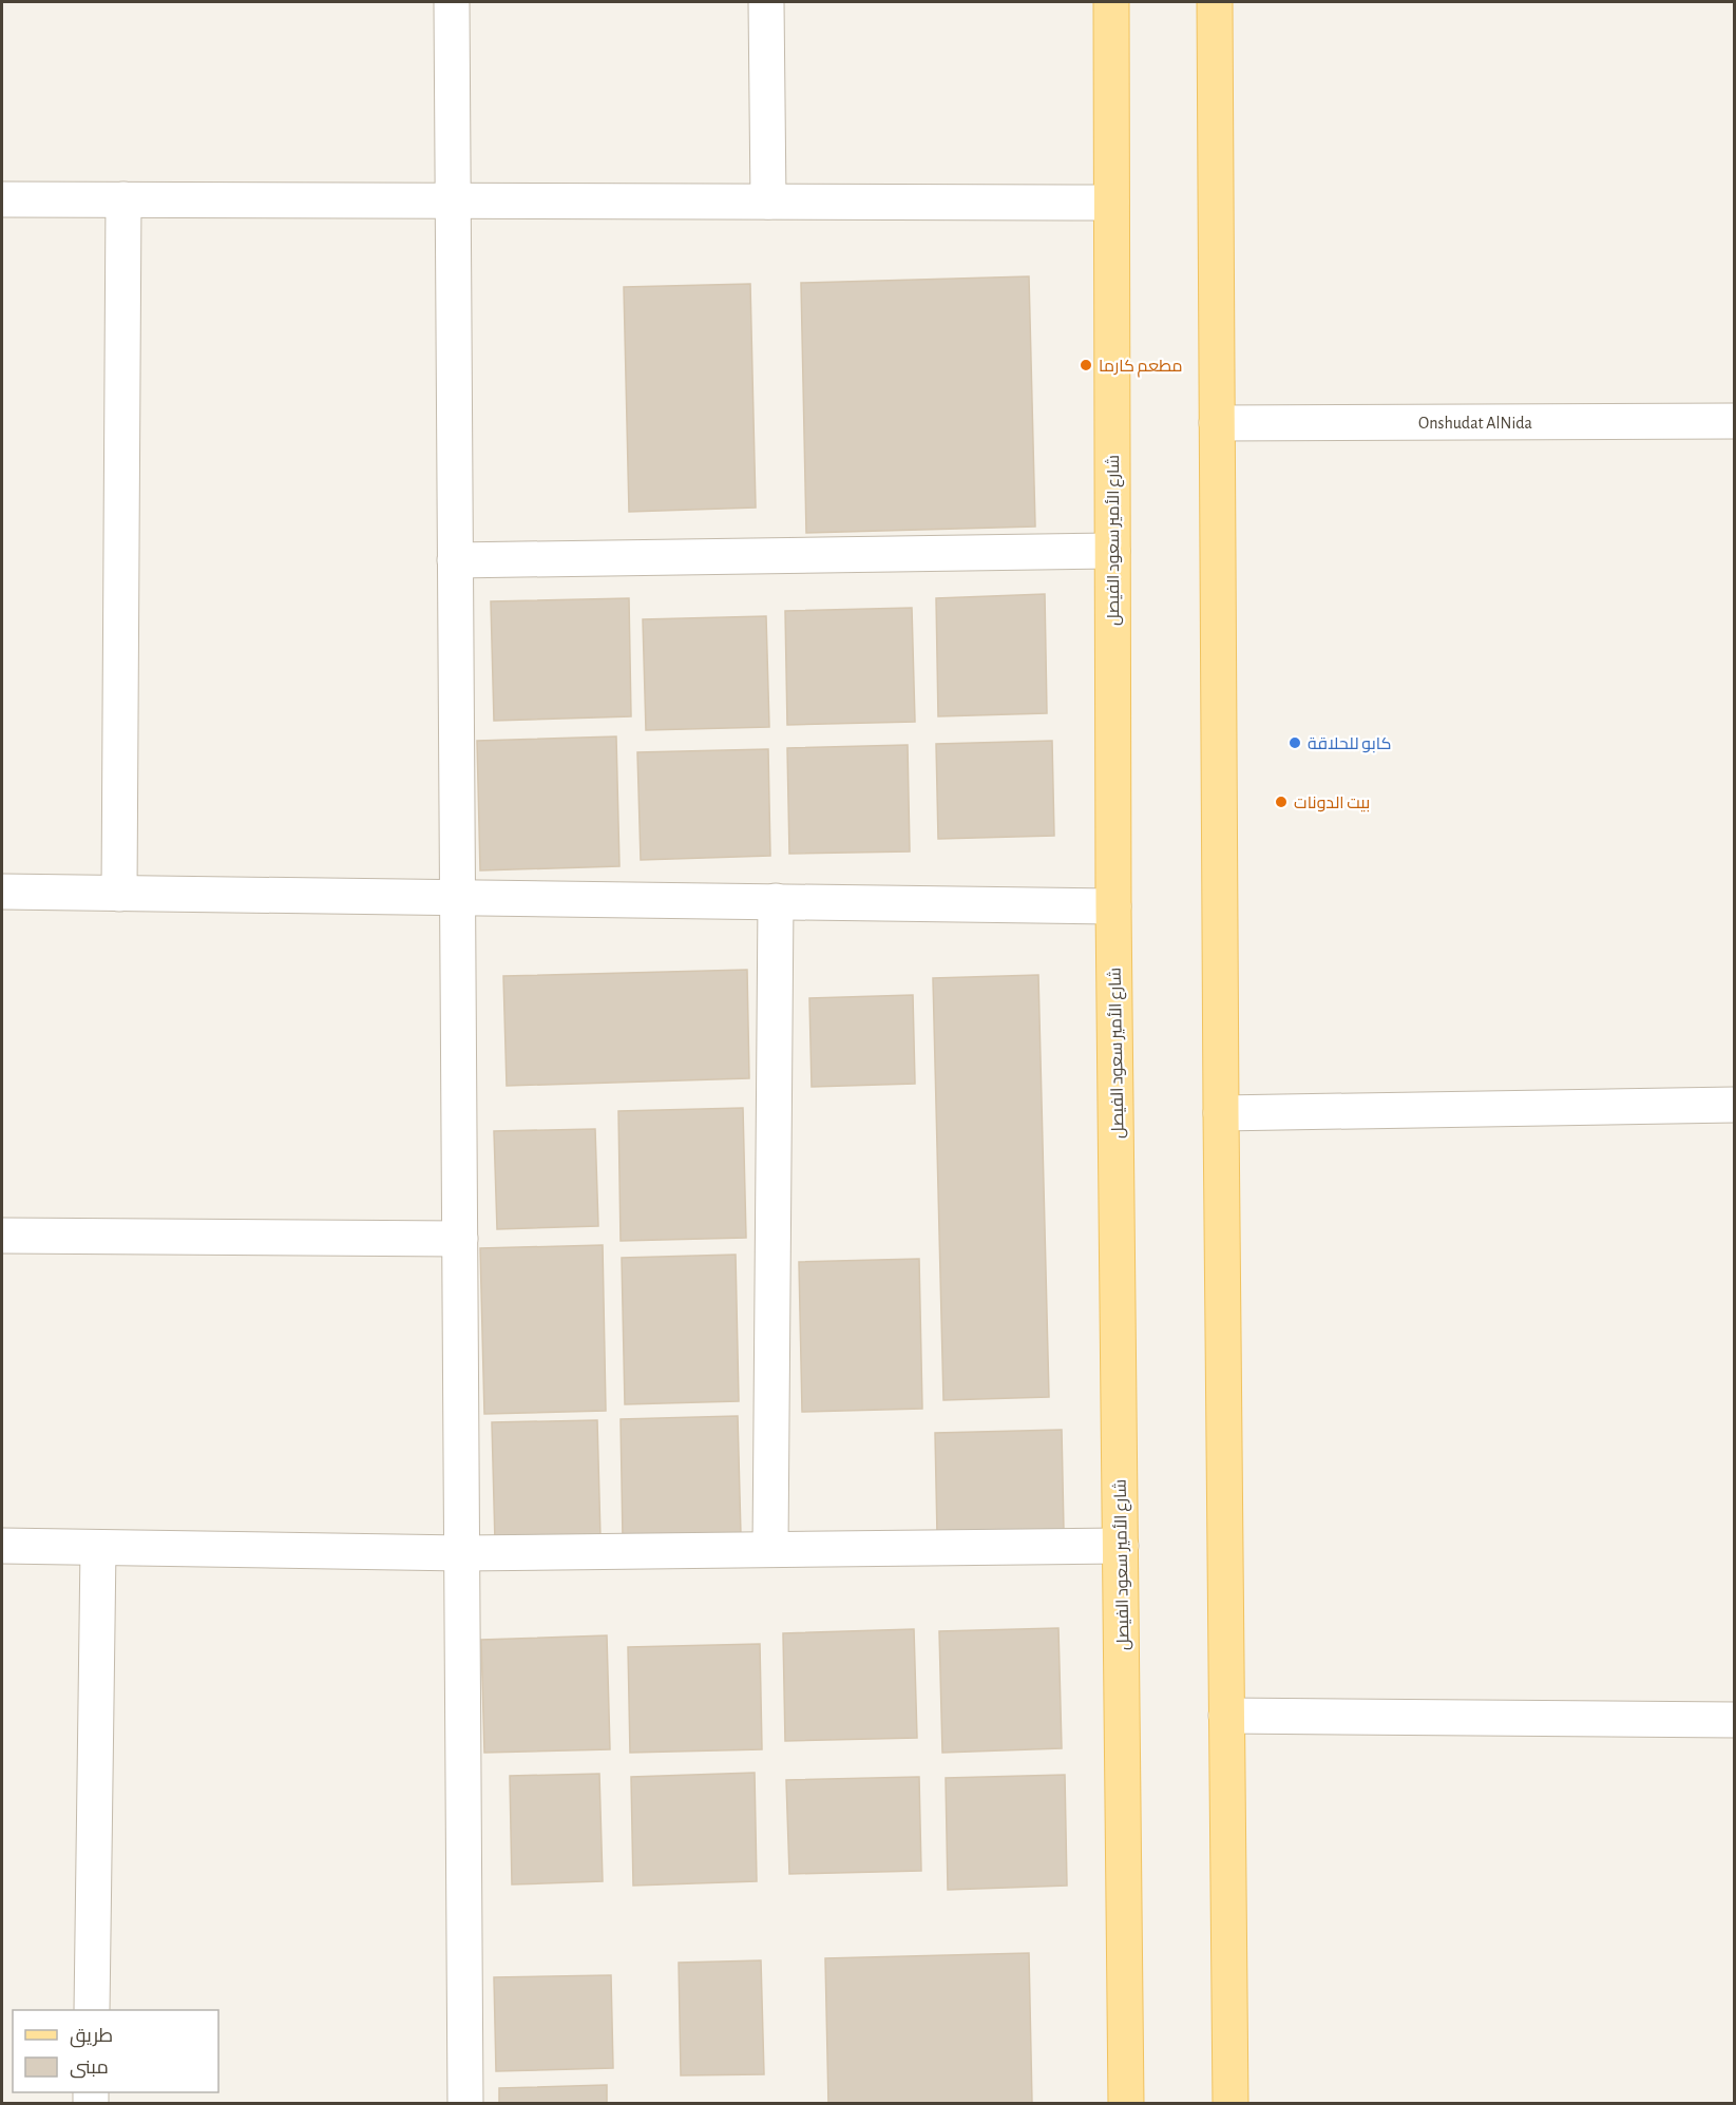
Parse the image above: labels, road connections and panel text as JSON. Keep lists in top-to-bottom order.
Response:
{
  "streets": {
    "main road": ["شارع الأمير سعود الفيصل"],
    "street": ["Onshudat AlNida"]
  },
  "places": ["مطعم كارما", "كابو للحلاقة", "بيت الدونات"],
  "legend": ["طريق", "مبنى"]
}
